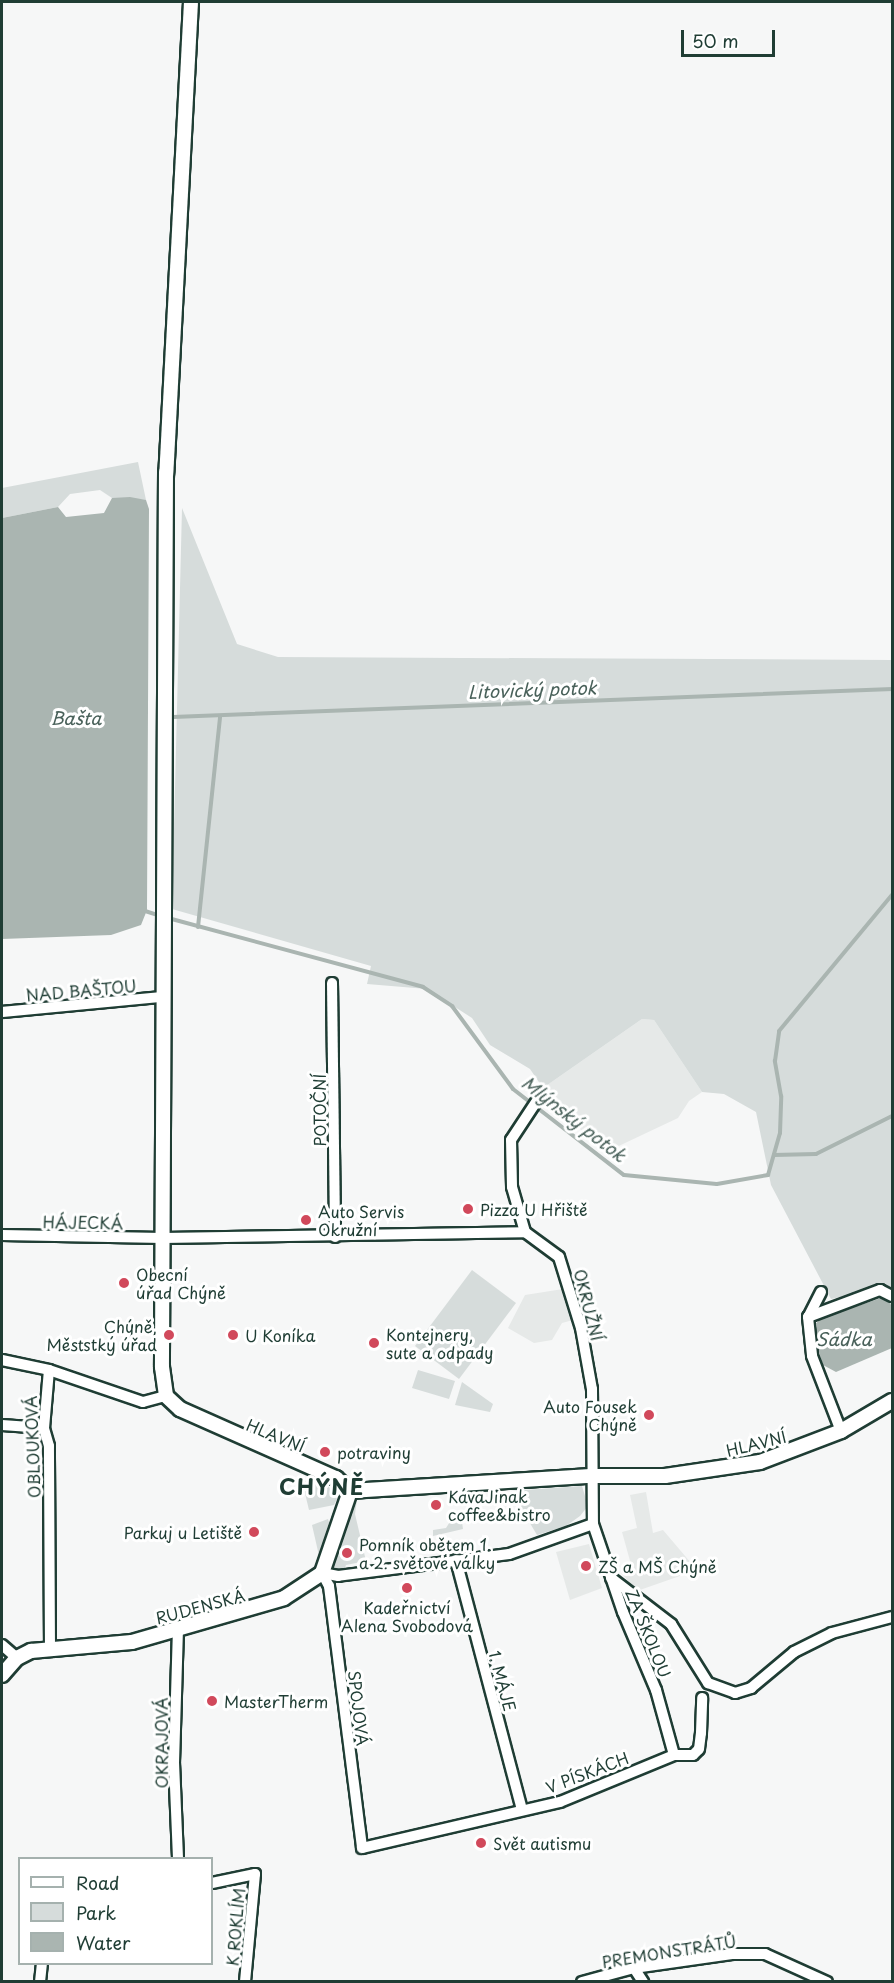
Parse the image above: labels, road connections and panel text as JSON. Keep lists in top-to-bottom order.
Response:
{
  "streets": {
    "street": [
      "NAD BAŠTOU",
      "POTOČNÍ",
      "HÁJECKÁ",
      "OKRUŽNÍ",
      "HLAVNÍ",
      "OBLOUKOVÁ",
      "RUDENSKÁ",
      "ZA ŠKOLOU",
      "1. MÁJE",
      "SPOJOVÁ",
      "OKRAJOVÁ",
      "V PÍSKÁCH",
      "K ROKLÍM",
      "PREMONSTRÁTŮ"
    ]
  },
  "crossings": [
    ["OKRUŽNÍ", "HLAVNÍ"],
    ["OKRUŽNÍ", "ZA ŠKOLOU"],
    ["OBLOUKOVÁ", "RUDENSKÁ"],
    ["RUDENSKÁ", "SPOJOVÁ"],
    ["RUDENSKÁ", "OKRAJOVÁ"],
    ["ZA ŠKOLOU", "V PÍSKÁCH"],
    ["1. MÁJE", "V PÍSKÁCH"],
    ["SPOJOVÁ", "V PÍSKÁCH"]
  ],
  "districts": ["CHÝNĚ"],
  "water": [
    "Litovický potok",
    "Bašta",
    "Mlýnský potok",
    "Sádka"
  ],
  "places": [
    "Pizza U Hřiště",
    "Auto Servis Okružní",
    "Obecní úřad Chýně",
    "Chýně, Měststký úřad",
    "U Koníka",
    "Kontejnery, sute a odpady",
    "Auto Fousek Chýně",
    "potraviny",
    "KávaJinak coffee&bistro",
    "Parkuj u Letiště",
    "Pomník obětem 1. a 2. světové války",
    "ZŠ a MŠ Chýně",
    "Kadeřnictví Alena Svobodová",
    "MasterTherm",
    "Svět autismu"
  ],
  "legend": ["Road", "Park", "Water"],
  "scale_bar": "50 m"
}
